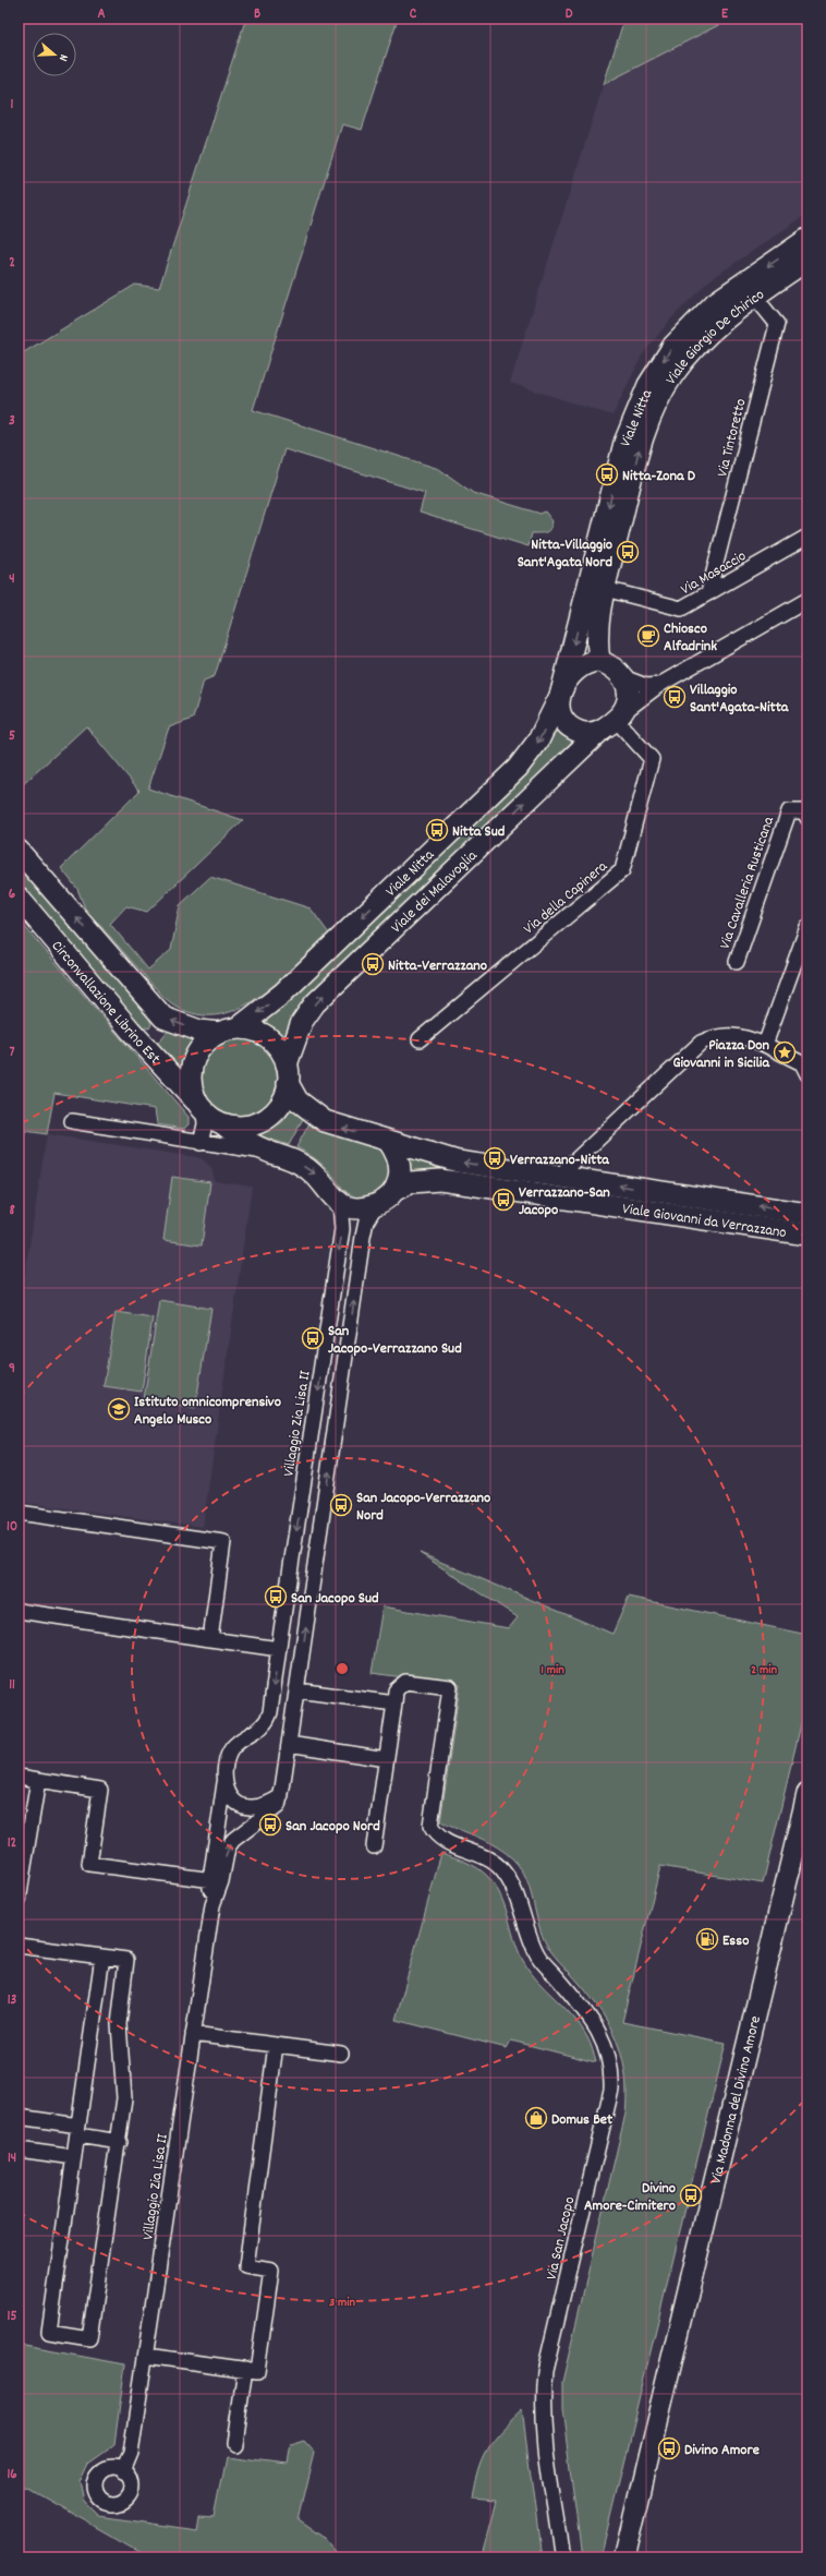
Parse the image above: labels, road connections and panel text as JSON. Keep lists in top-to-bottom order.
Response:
{
  "streets": {
    "main road": [
      "Viale Giorgio De Chirico",
      "Viale Nitta",
      "Viale dei Malavoglia",
      "Circonvallazione Librino Est",
      "Viale Giovanni da Verrazzano",
      "Via Madonna del Divino Amore"
    ],
    "street": [
      "Via Tintoretto",
      "Via Masaccio",
      "Via Cavalleria Rusticana",
      "Via della Capinera",
      "Villaggio Zia Lisa II",
      "Via San Jacopo"
    ]
  },
  "crossings": [
    ["Viale Giorgio De Chirico", "Viale Nitta"],
    ["Viale Giorgio De Chirico", "Via Tintoretto"],
    ["Viale Giorgio De Chirico", "Via Masaccio"],
    ["Viale Giorgio De Chirico", "Viale dei Malavoglia"],
    ["Viale Giorgio De Chirico", "Via della Capinera"],
    ["Viale Nitta", "Via Tintoretto"],
    ["Viale Nitta", "Viale dei Malavoglia"],
    ["Viale Nitta", "Via della Capinera"],
    ["Viale Nitta", "Circonvallazione Librino Est"],
    ["Viale Nitta", "Viale Giovanni da Verrazzano"],
    ["Via Tintoretto", "Via Masaccio"],
    ["Viale dei Malavoglia", "Via della Capinera"],
    ["Viale dei Malavoglia", "Circonvallazione Librino Est"],
    ["Viale dei Malavoglia", "Viale Giovanni da Verrazzano"],
    ["Circonvallazione Librino Est", "Viale Giovanni da Verrazzano"]
  ],
  "one_way": ["Viale Giorgio De Chirico", "Viale Nitta", "Viale dei Malavoglia"],
  "places": {
    "bus stop": [
      "Nitta-Zona D",
      "Nitta-Villaggio Sant'Agata Nord",
      "Villaggio Sant'Agata-Nitta",
      "Nitta Sud",
      "Nitta-Verrazzano",
      "Verrazzano-Nitta",
      "Verrazzano-San Jacopo",
      "San Jacopo-Verrazzano Sud",
      "San Jacopo-Verrazzano Nord",
      "San Jacopo Sud",
      "San Jacopo Nord",
      "Divino Amore-Cimitero",
      "Divino Amore"
    ],
    "cafe": ["Chiosco Alfadrink"],
    "place": ["Piazza Don Giovanni in Sicilia"],
    "school or university": ["Istituto omnicomprensivo Angelo Musco"],
    "fuel station": ["Esso"],
    "shop": ["Domus Bet"]
  },
  "north": "right",
  "grid": {
    "columns": [
      "A",
      "B",
      "C",
      "D",
      "E"
    ],
    "rows": [
      "1",
      "2",
      "3",
      "4",
      "5",
      "6",
      "7",
      "8",
      "9",
      "10",
      "11",
      "12",
      "13",
      "14",
      "15",
      "16"
    ]
  },
  "rings": ["1 min", "2 min", "3 min"]
}
